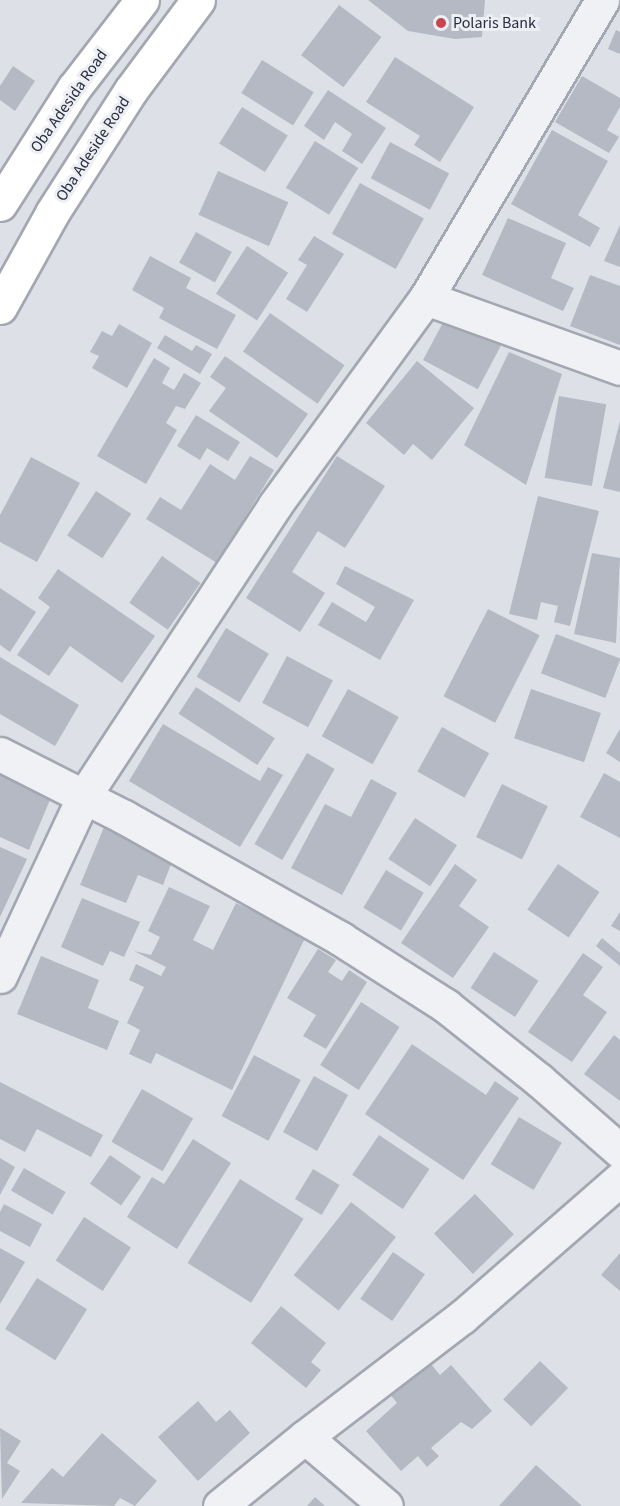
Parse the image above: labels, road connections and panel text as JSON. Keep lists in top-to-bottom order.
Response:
{
  "streets": {
    "main road": ["Oba Adesida Road", "Oba Adeside Road"]
  },
  "places": ["Polaris Bank"]
}
